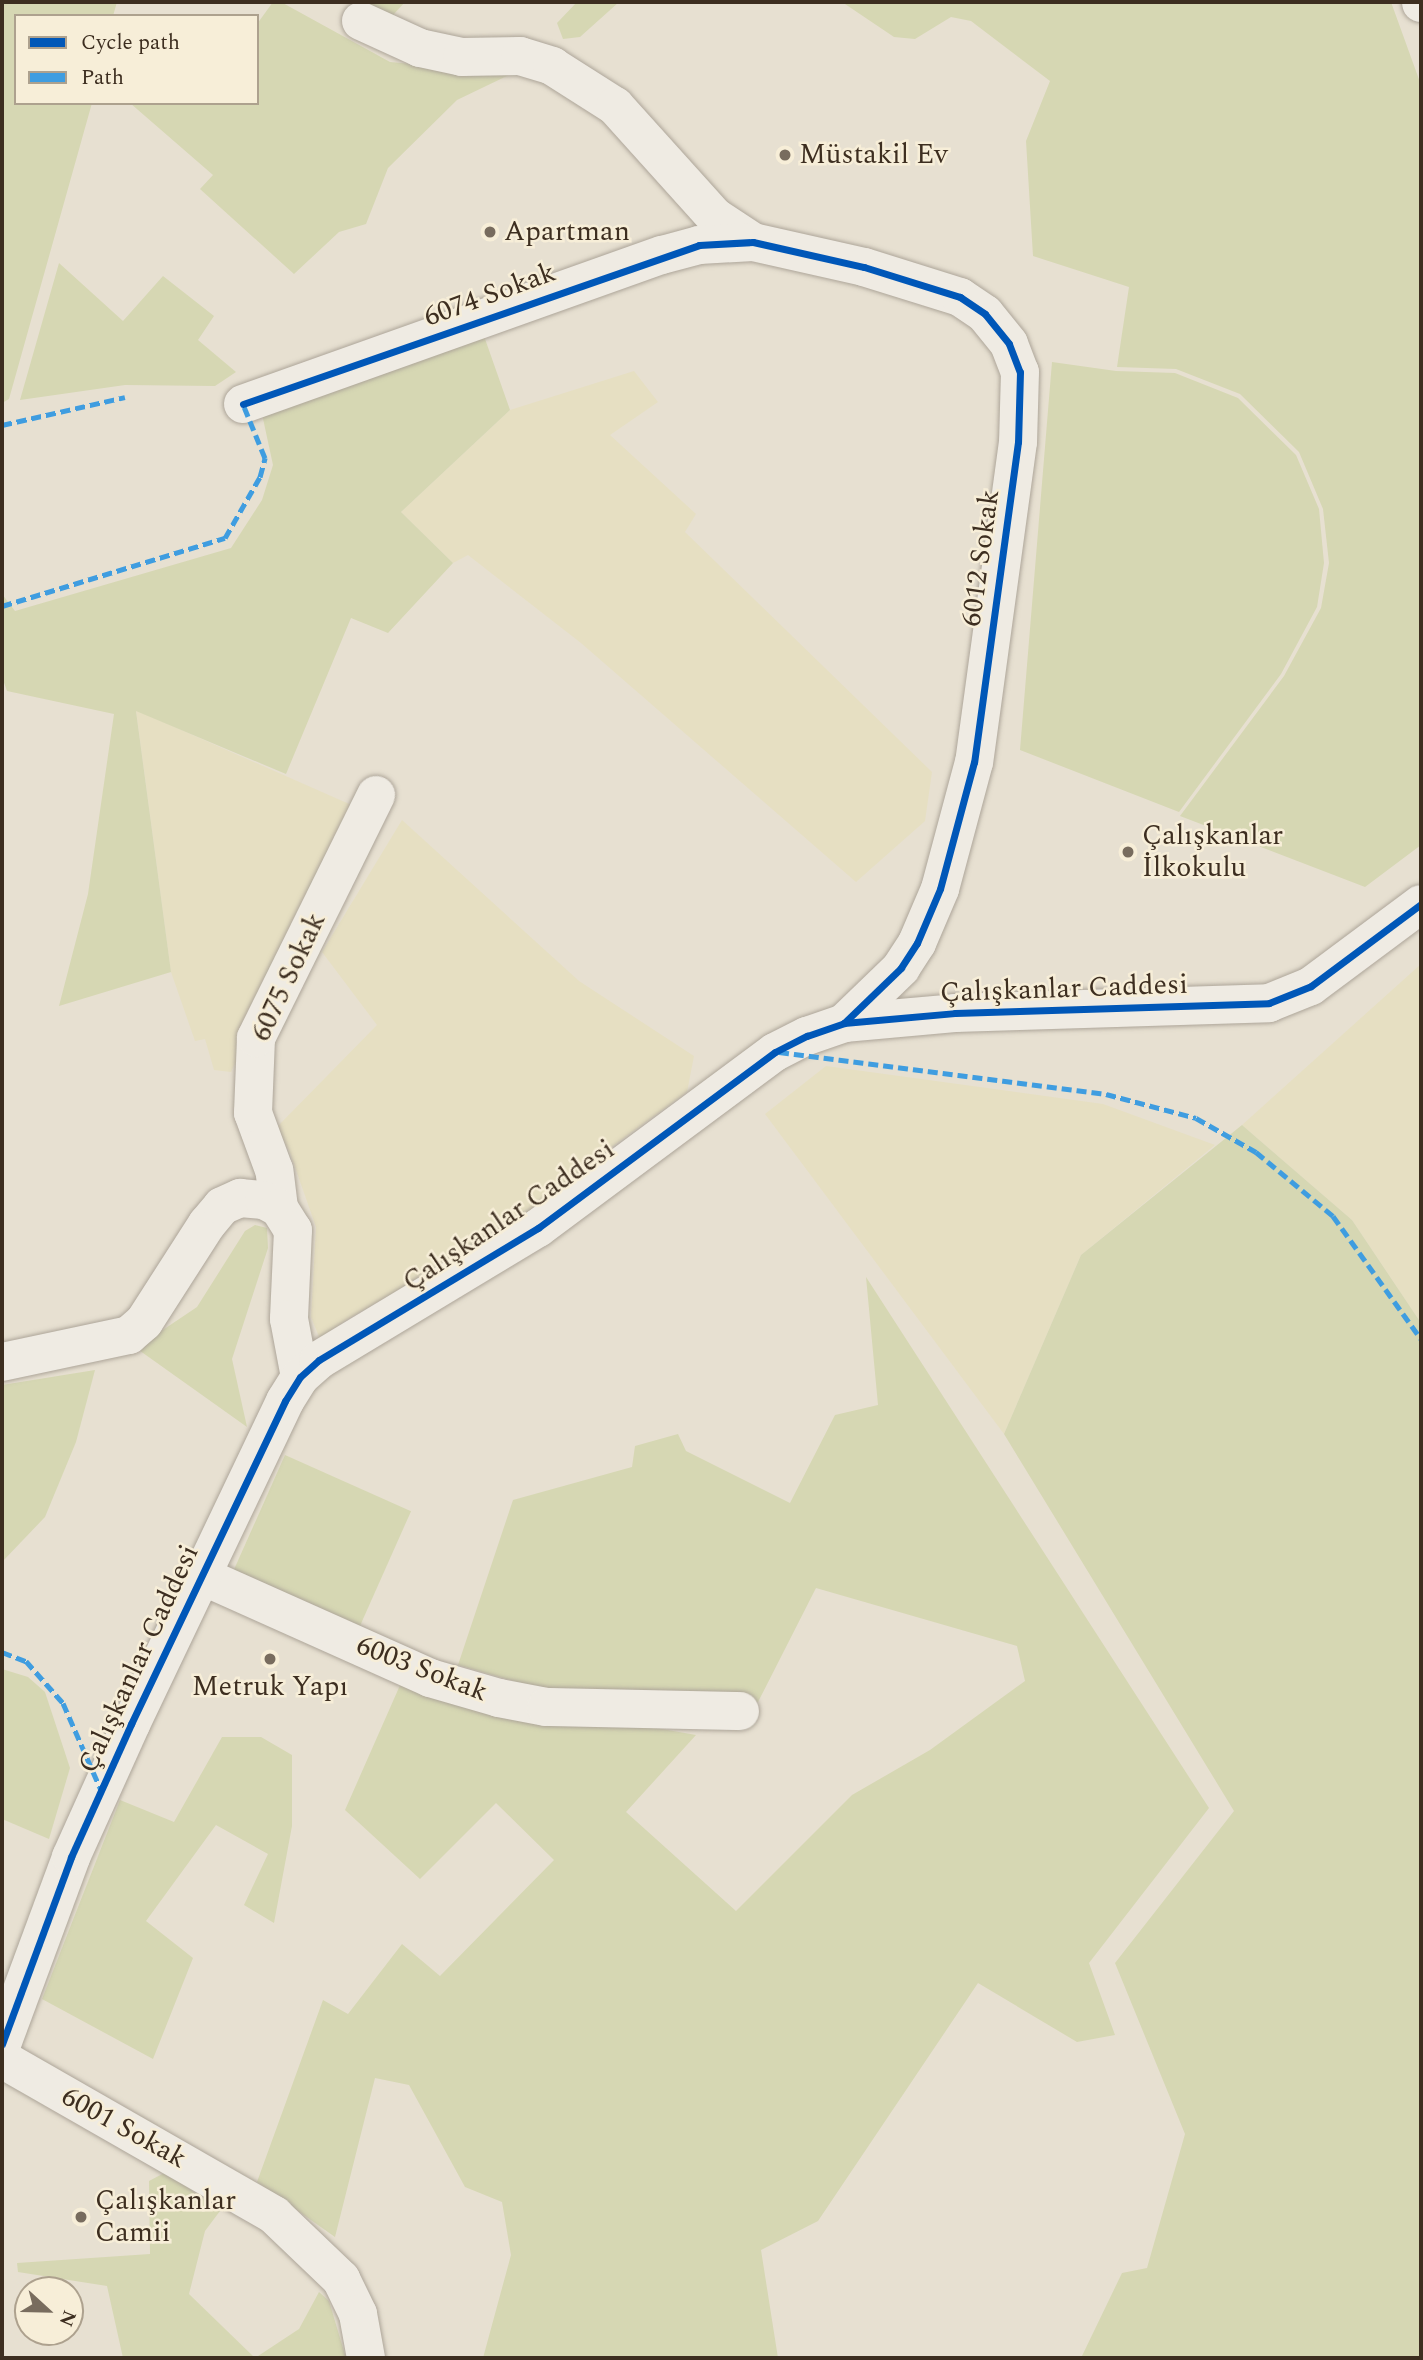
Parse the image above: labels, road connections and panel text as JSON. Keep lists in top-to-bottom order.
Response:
{
  "streets": {
    "street": [
      "6074 Sokak",
      "6012 Sokak",
      "6075 Sokak",
      "Çalışkanlar Caddesi",
      "6003 Sokak",
      "6001 Sokak"
    ]
  },
  "crossings": [
    ["6074 Sokak", "6012 Sokak"],
    ["6012 Sokak", "Çalışkanlar Caddesi"],
    ["6075 Sokak", "Çalışkanlar Caddesi"],
    ["Çalışkanlar Caddesi", "6003 Sokak"]
  ],
  "places": [
    "Müstakil Ev",
    "Apartman",
    "Çalışkanlar İlkokulu",
    "Metruk Yapı",
    "Çalışkanlar Camii"
  ],
  "legend": ["Cycle path", "Path"],
  "north": "right"
}
